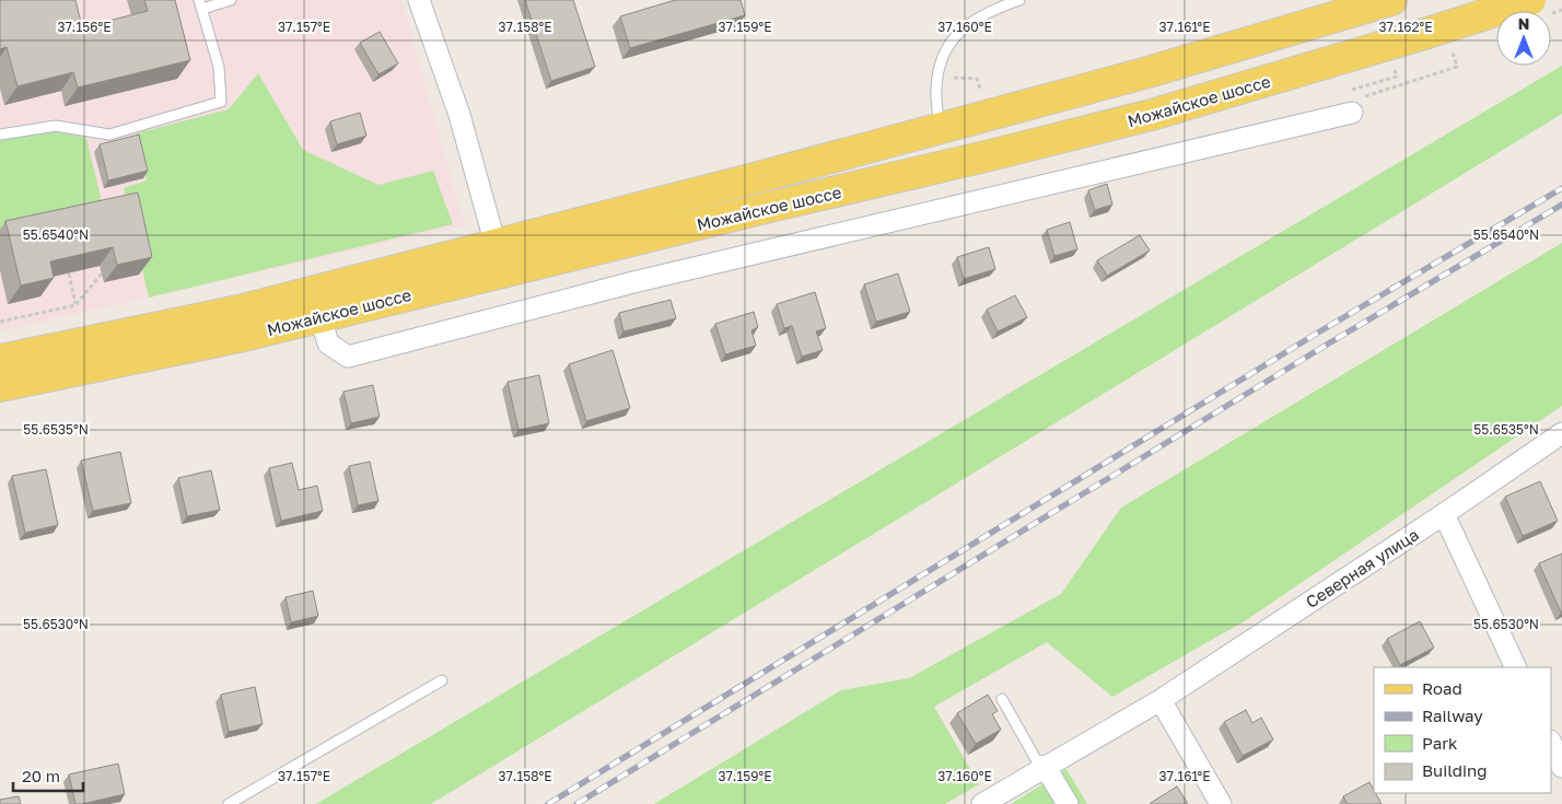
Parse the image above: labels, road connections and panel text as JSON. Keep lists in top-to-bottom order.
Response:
{
  "streets": {
    "main road": ["Можайское шоссе"],
    "street": ["Северная улица"]
  },
  "legend": [
    "Road",
    "Railway",
    "Park",
    "Building"
  ],
  "scale_bar": "20 m",
  "north": "top",
  "coordinates": [
    "37.156°E",
    "37.157°E",
    "37.158°E",
    "37.159°E",
    "37.160°E",
    "37.161°E",
    "37.162°E",
    "55.6540°N",
    "55.6535°N",
    "55.6530°N"
  ]
}
